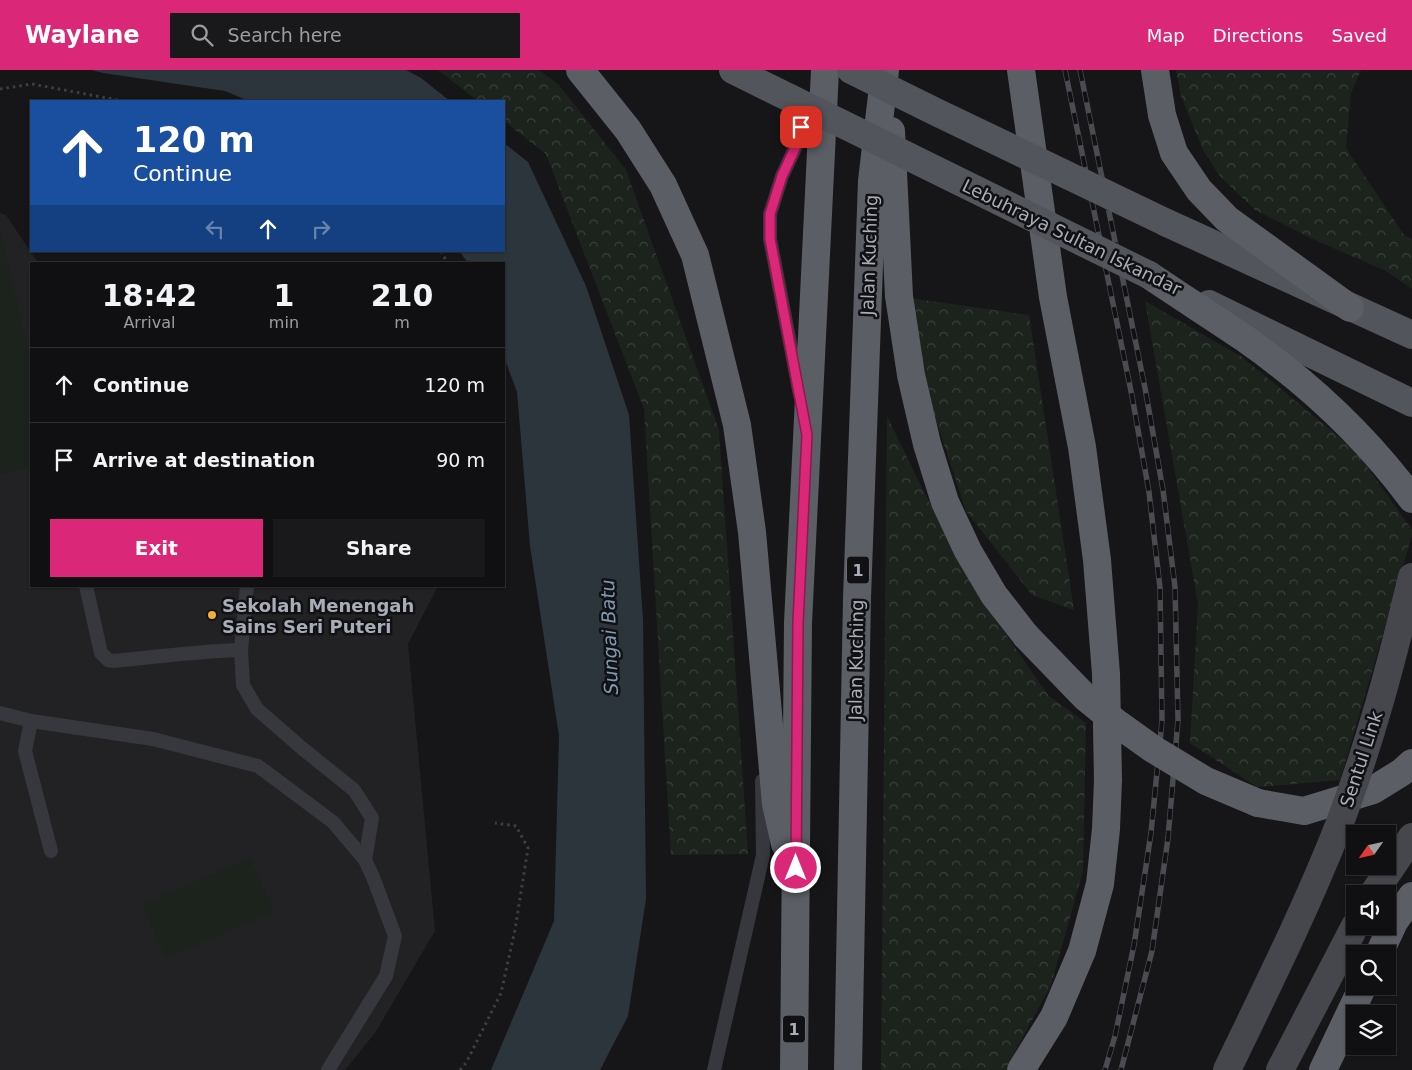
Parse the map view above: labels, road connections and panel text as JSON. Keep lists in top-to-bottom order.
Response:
{
  "streets": {
    "highway": ["Jalan Kuching", "1"],
    "main road": ["Lebuhraya Sultan Iskandar", "Sentul Link"]
  },
  "water": ["Sungai Batu"],
  "places": ["Sekolah Menengah Sains Seri Puteri"],
  "north": "bottom left",
  "page": {
    "header": "Waylane",
    "search": "Search here",
    "nav": ["Map", "Directions", "Saved"],
    "turn": ["120 m", "Continue"],
    "eta": [
      "18:42",
      "Arrival",
      "1",
      "min",
      "210",
      "m"
    ],
    "list": [
      {
        "name": "Continue",
        "value": "120 m"
      },
      {
        "name": "Arrive at destination",
        "value": "90 m"
      }
    ],
    "buttons": ["Exit", "Share"]
  }
}
